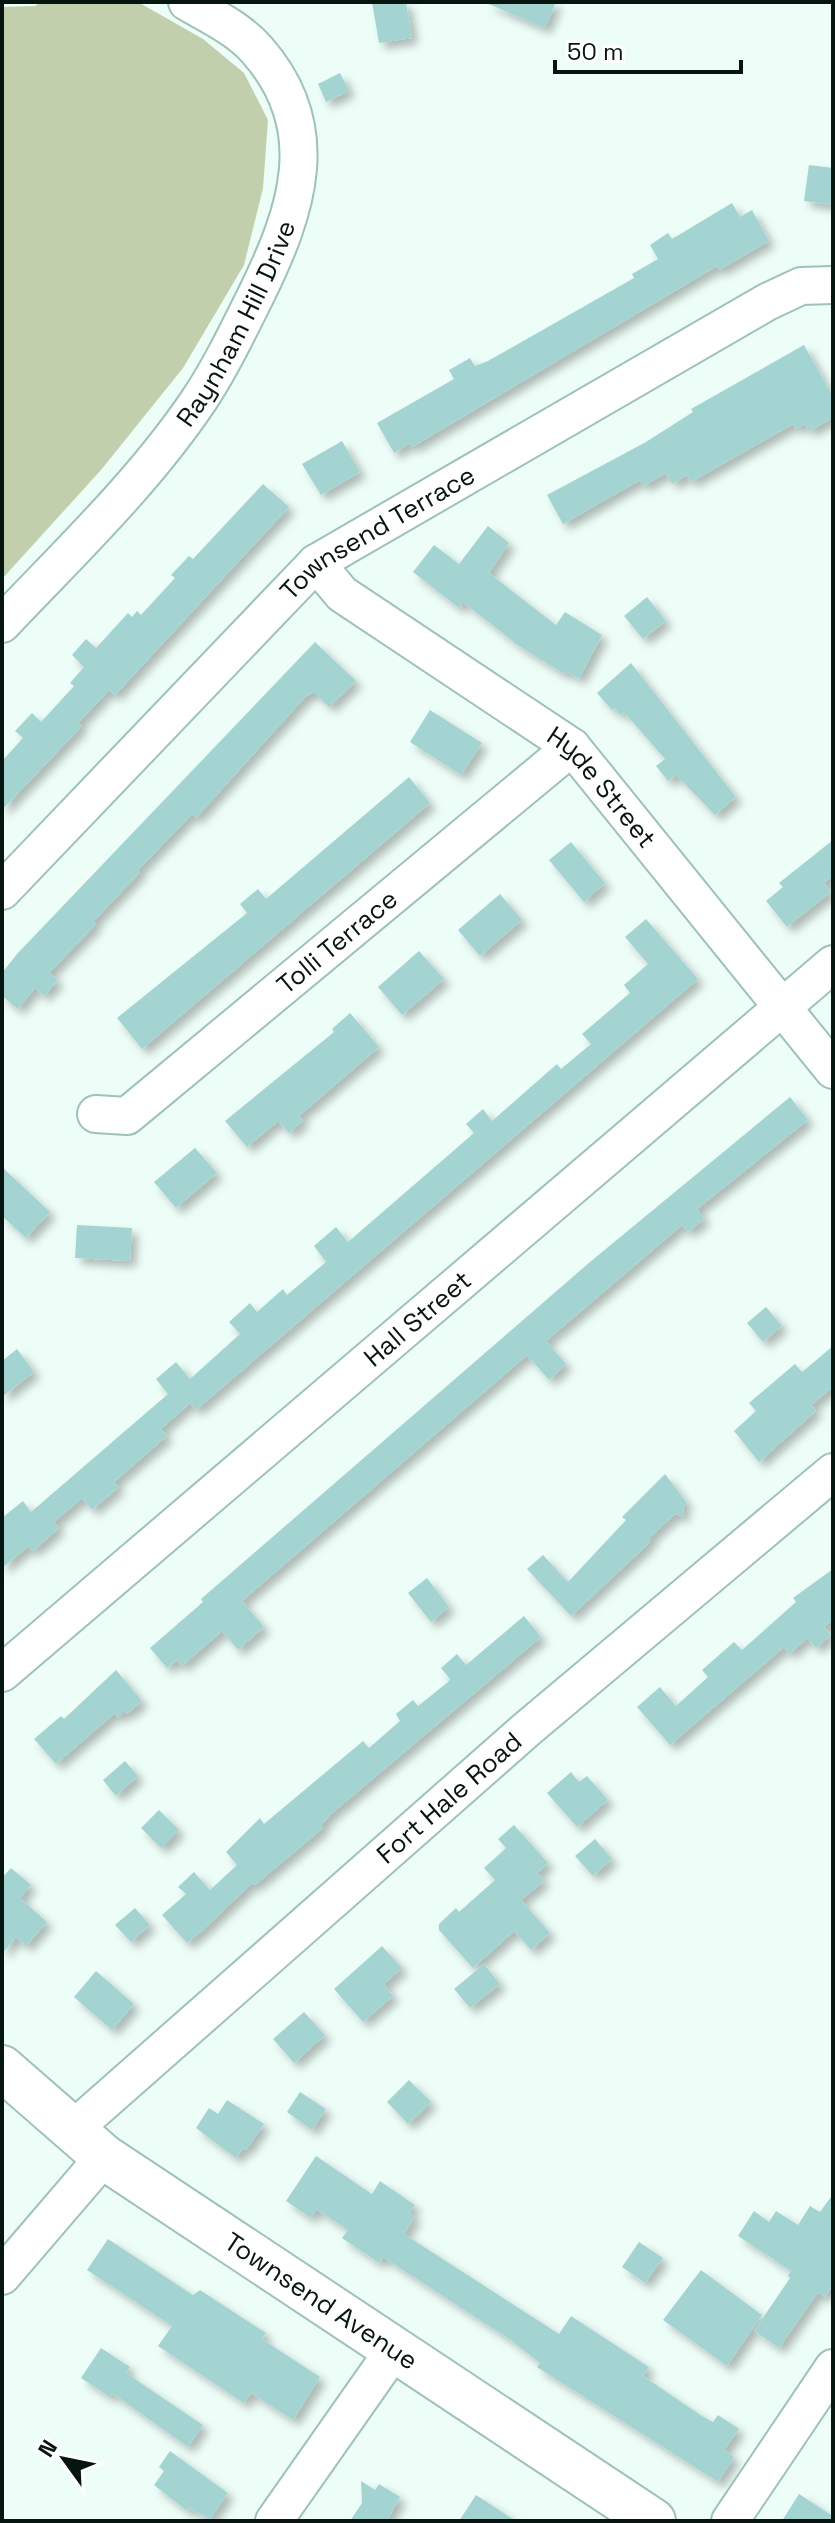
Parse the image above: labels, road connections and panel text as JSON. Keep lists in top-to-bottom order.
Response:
{
  "streets": {
    "main road": ["Townsend Avenue"],
    "street": [
      "Raynham Hill Drive",
      "Townsend Terrace",
      "Hyde Street",
      "Tolli Terrace",
      "Hall Street",
      "Fort Hale Road"
    ]
  },
  "crossings": [
    ["Townsend Terrace", "Hyde Street"],
    ["Hyde Street", "Tolli Terrace"],
    ["Hyde Street", "Hall Street"],
    ["Fort Hale Road", "Townsend Avenue"]
  ],
  "scale_bar": "50 m",
  "north": "top left"
}
